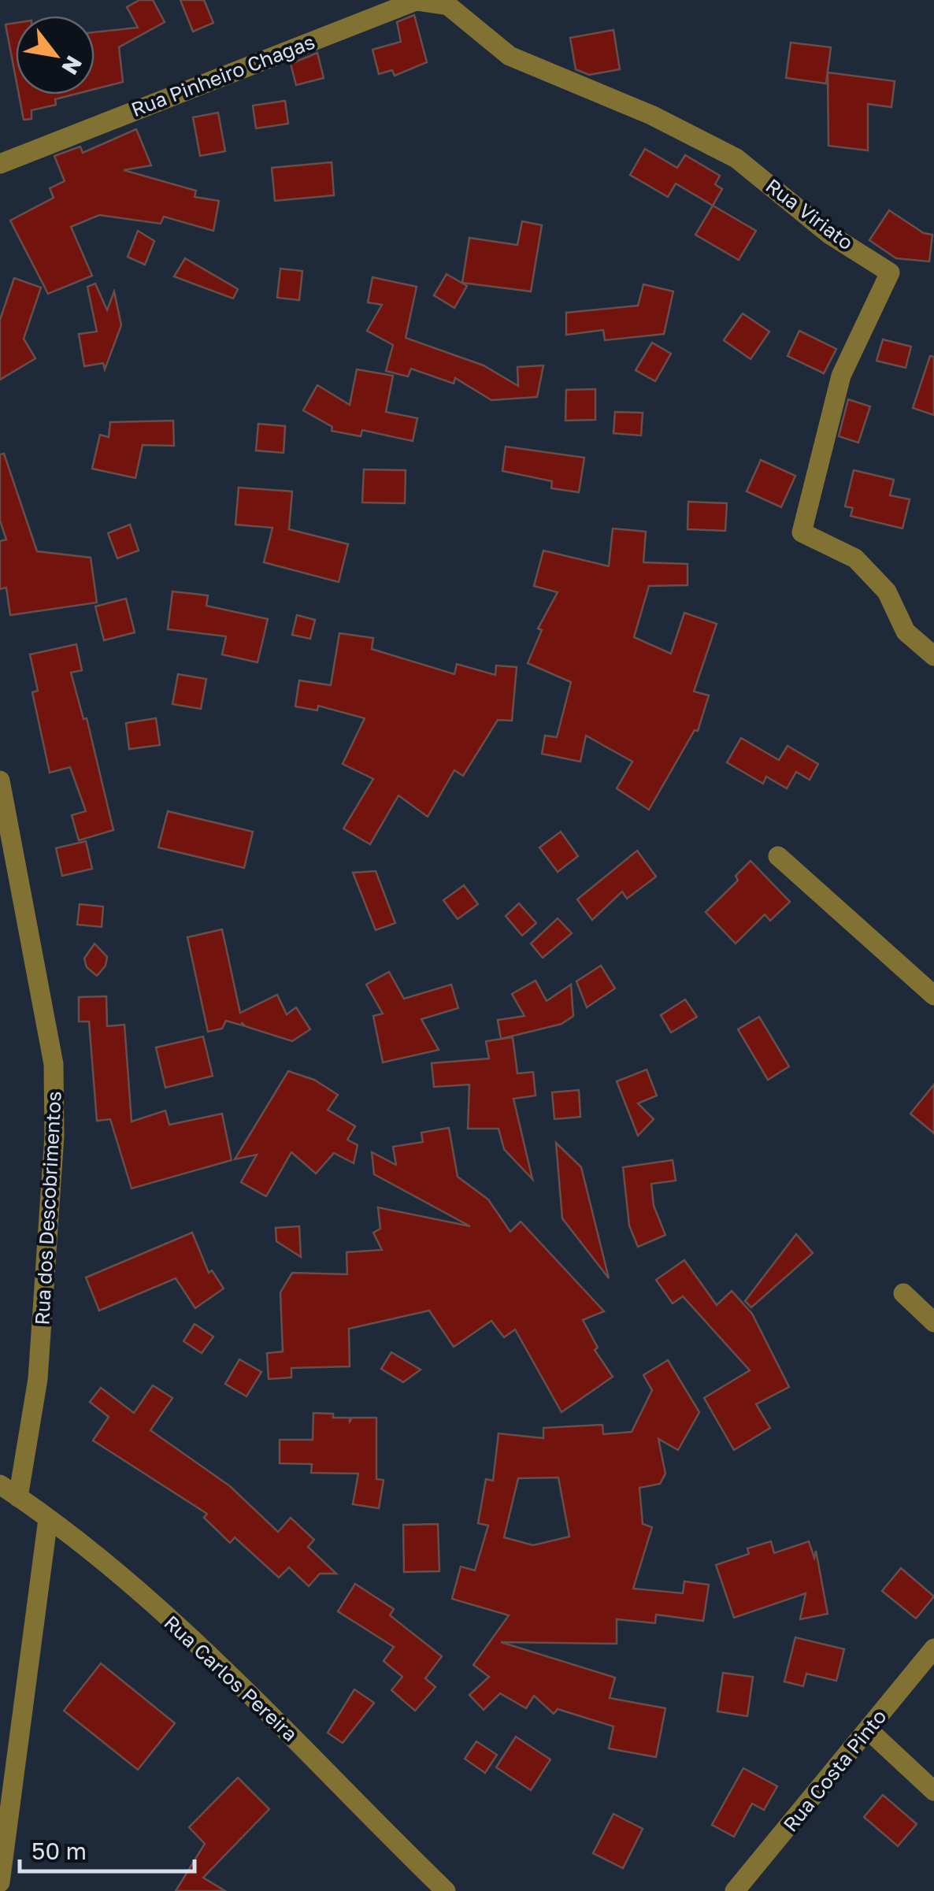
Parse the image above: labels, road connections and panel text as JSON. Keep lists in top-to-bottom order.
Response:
{
  "streets": {
    "street": [
      "Rua Pinheiro Chagas",
      "Rua Viriato",
      "Rua dos Descobrimentos",
      "Rua Carlos Pereira",
      "Rua Costa Pinto"
    ]
  },
  "crossings": [
    ["Rua Pinheiro Chagas", "Rua Viriato"],
    ["Rua dos Descobrimentos", "Rua Carlos Pereira"]
  ],
  "scale_bar": "50 m",
  "north": "bottom right"
}
